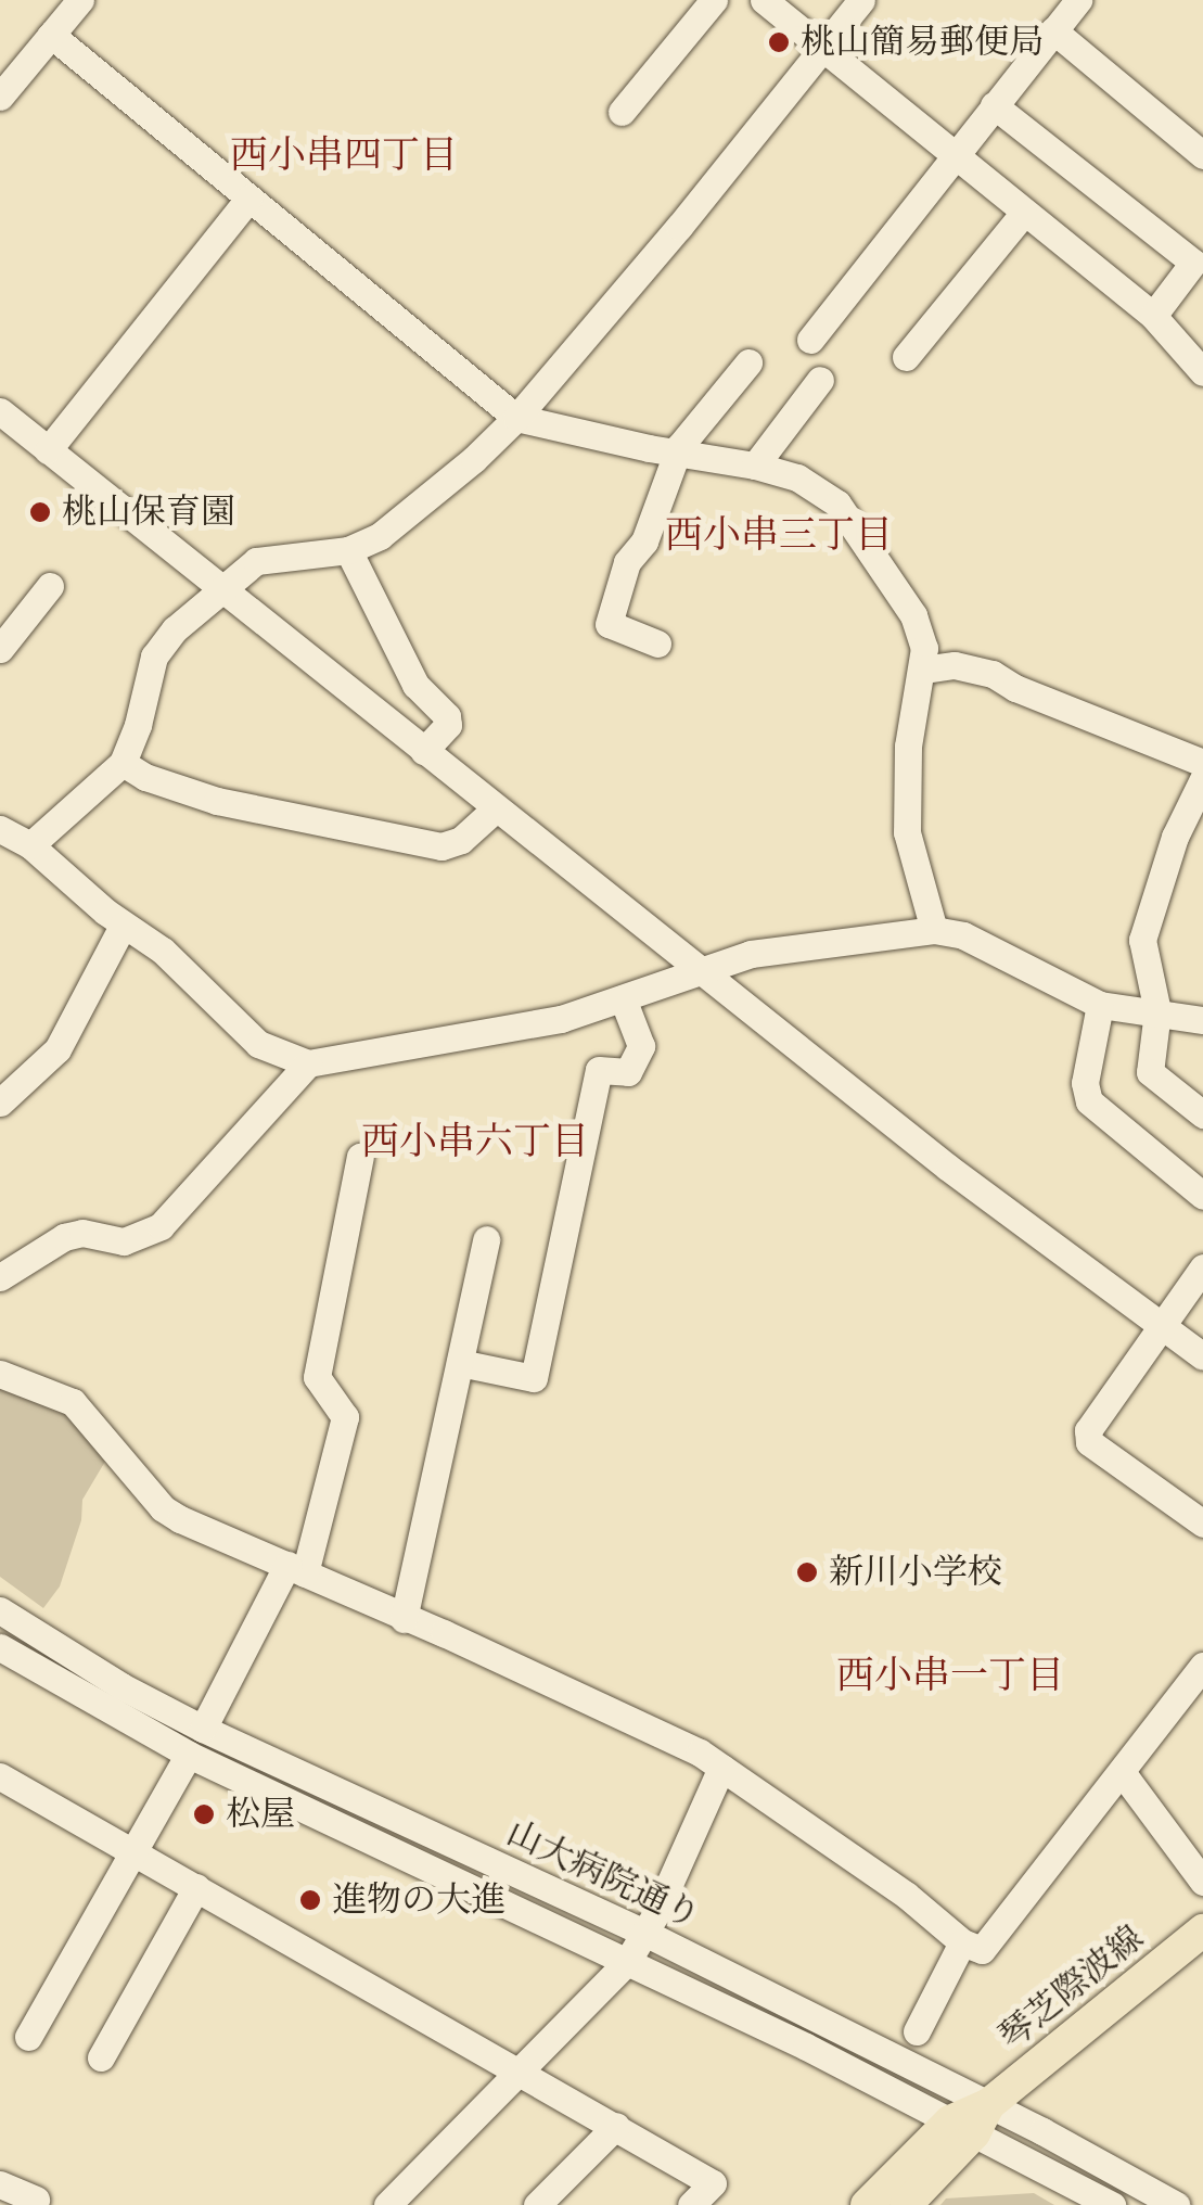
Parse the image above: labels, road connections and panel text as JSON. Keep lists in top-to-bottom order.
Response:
{
  "streets": {
    "main road": ["琴芝際波線"],
    "street": ["山大病院通り"]
  },
  "crossings": [
    ["山大病院通り", "琴芝際波線"]
  ],
  "districts": [
    "西小串四丁目",
    "西小串三丁目",
    "西小串六丁目",
    "西小串一丁目"
  ],
  "places": [
    "桃山簡易郵便局",
    "桃山保育園",
    "新川小学校",
    "松屋",
    "進物の大進"
  ]
}
